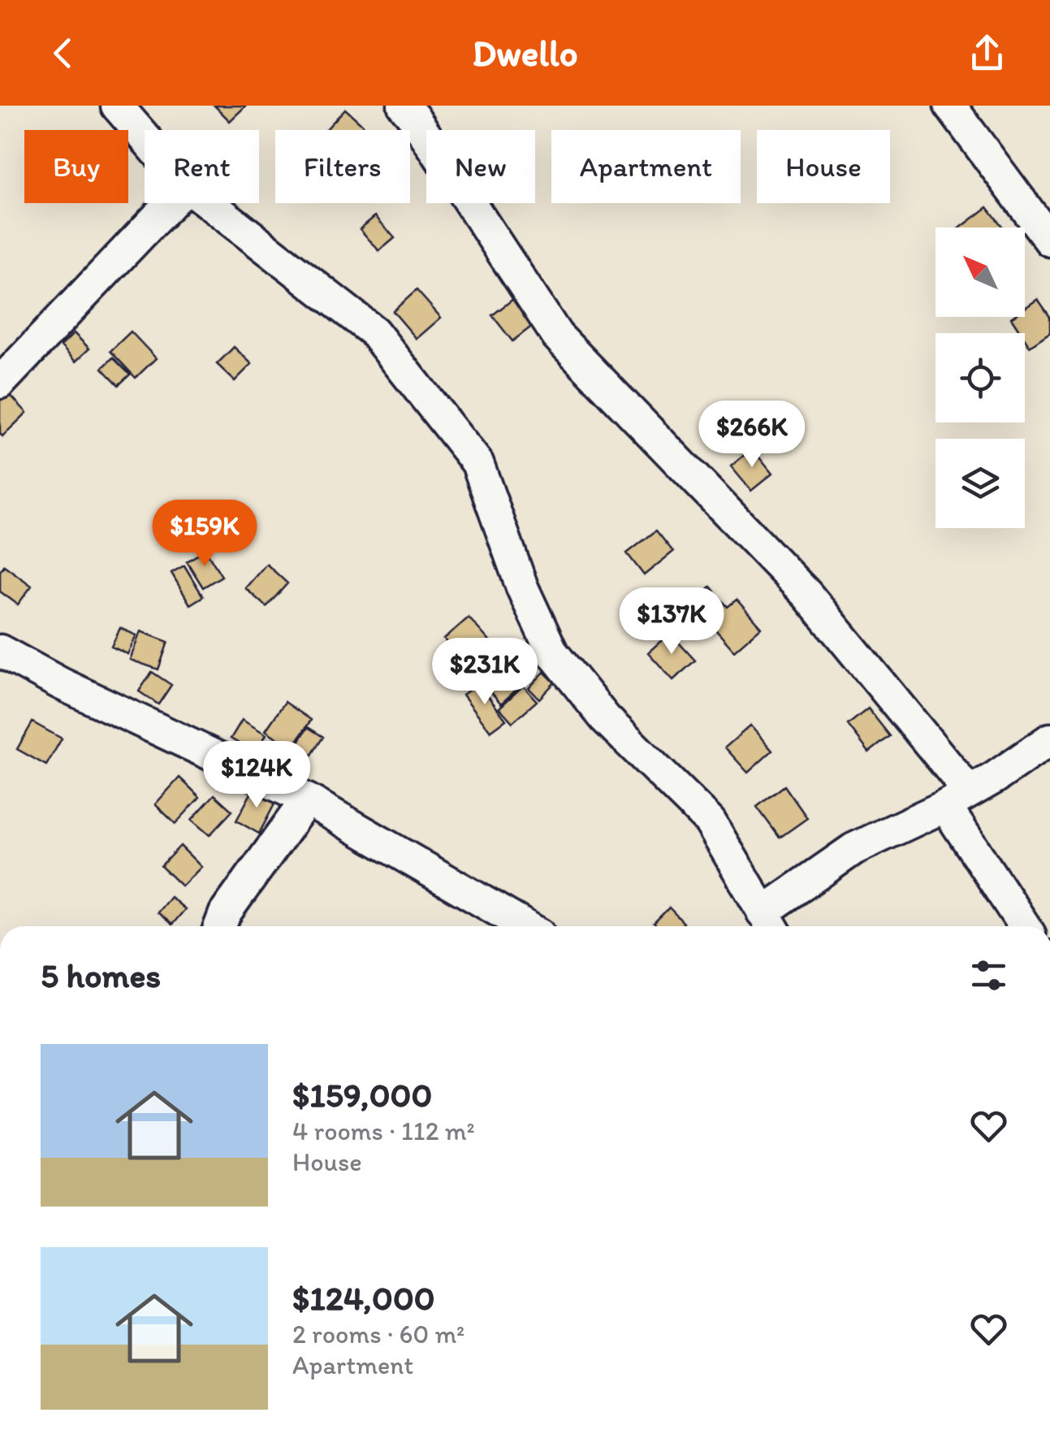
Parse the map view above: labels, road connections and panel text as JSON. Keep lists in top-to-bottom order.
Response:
{
  "north": "top left",
  "page": {
    "header": "Dwello",
    "chip": [
      "Buy",
      "Rent",
      "Filters",
      "New",
      "Apartment",
      "House"
    ],
    "price": [
      "$266K",
      "$159K",
      "$137K",
      "$231K",
      "$124K"
    ],
    "heading": "5 homes",
    "list": [
      {
        "name": "$159,000",
        "note": "4 rooms · 112 m² · House"
      },
      {
        "name": "$124,000",
        "note": "2 rooms · 60 m² · Apartment"
      }
    ]
  }
}
